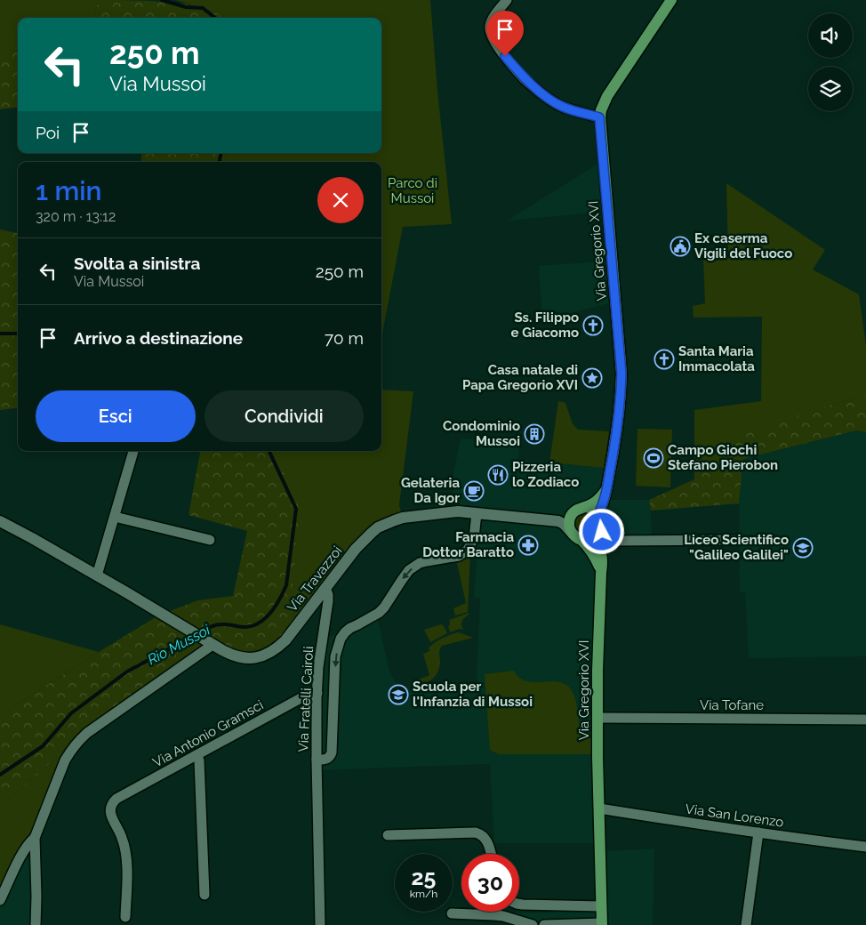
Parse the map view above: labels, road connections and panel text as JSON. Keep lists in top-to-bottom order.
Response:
{
  "streets": {
    "main road": ["Via Gregorio XVI"],
    "street": [
      "Via Travazzoi",
      "Via Fratelli Cairoli",
      "Via Tofane",
      "Via Antonio Gramsci",
      "Via San Lorenzo"
    ]
  },
  "crossings": [
    ["Via Gregorio XVI", "Via Tofane"],
    ["Via Gregorio XVI", "Via San Lorenzo"],
    ["Via Travazzoi", "Via Fratelli Cairoli"],
    ["Via Fratelli Cairoli", "Via Antonio Gramsci"]
  ],
  "one_way": ["Via Fratelli Cairoli"],
  "water": ["Rio Mussoi"],
  "parks": ["Parco di Mussoi"],
  "places": {
    "public building": ["Ex caserma Vigili del Fuoco"],
    "church": ["Ss. Filippo e Giacomo", "Santa Maria Immacolata"],
    "place": ["Casa natale di Papa Gregorio XVI"],
    "building": ["Condominio Mussoi"],
    "sports": ["Campo Giochi Stefano Pierobon"],
    "restaurant": ["Pizzeria lo Zodiaco"],
    "cafe": ["Gelateria Da Igor"],
    "pharmacy": ["Farmacia Dottor Baratto"],
    "school or university": ["Liceo Scientifico \"Galileo Galilei\"", "Scuola per l'Infanzia di Mussoi"]
  },
  "page": {
    "turn": ["250 m", "Via Mussoi"],
    "then": "Poi",
    "heading": ["1 min", "320 m · 13:12"],
    "list": [
      {
        "name": "Svolta a sinistra",
        "note": "Via Mussoi",
        "value": "250 m"
      },
      {
        "name": "Arrivo a destinazione",
        "value": "70 m"
      }
    ],
    "buttons": ["Esci", "Condividi"],
    "speed": "25 km/h",
    "limit": "30"
  }
}
